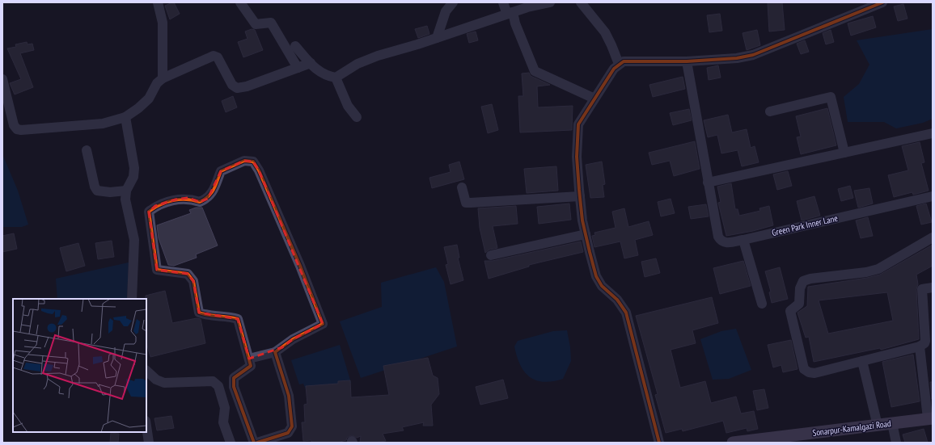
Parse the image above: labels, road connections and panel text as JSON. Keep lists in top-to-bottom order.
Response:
{
  "streets": {
    "main road": ["Sonarpur-Kamalgazi Road"],
    "street": ["Green Park Inner Lane"]
  }
}
